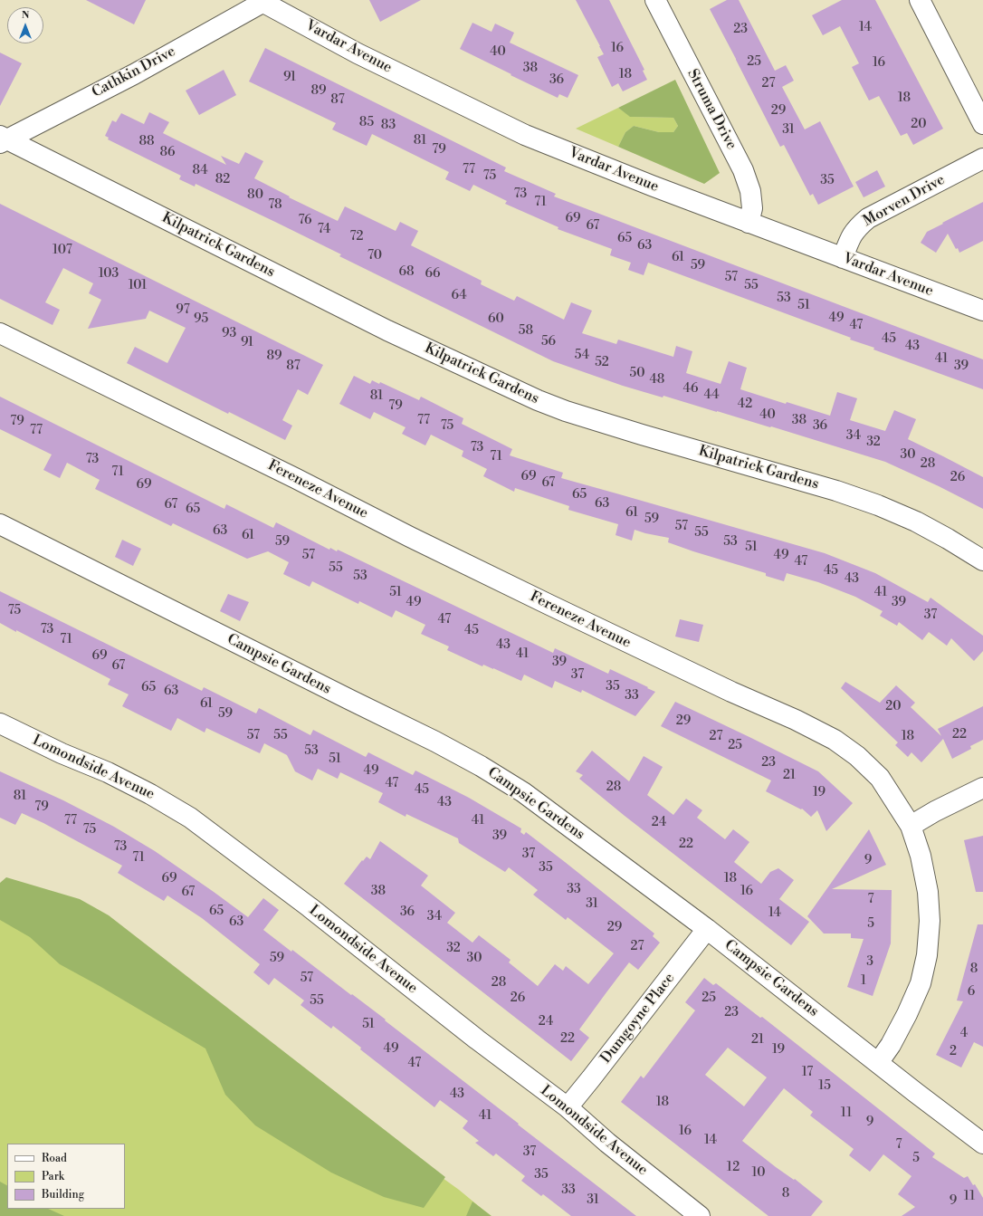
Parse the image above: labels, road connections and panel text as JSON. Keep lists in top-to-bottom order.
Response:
{
  "streets": {
    "street": [
      "Vardar Avenue",
      "Cathkin Drive",
      "Struma Drive",
      "Morven Drive",
      "Kilpatrick Gardens",
      "Fereneze Avenue",
      "Campsie Gardens",
      "Lomondside Avenue",
      "Dumgoyne Place"
    ]
  },
  "crossings": [
    ["Vardar Avenue", "Cathkin Drive"],
    ["Vardar Avenue", "Struma Drive"],
    ["Vardar Avenue", "Morven Drive"],
    ["Cathkin Drive", "Kilpatrick Gardens"],
    ["Fereneze Avenue", "Campsie Gardens"],
    ["Campsie Gardens", "Dumgoyne Place"],
    ["Lomondside Avenue", "Dumgoyne Place"]
  ],
  "house_numbers": [
    "14",
    "23",
    "16",
    "40",
    "25",
    "16",
    "38",
    "18",
    "91",
    "36",
    "27",
    "89",
    "18",
    "87",
    "29",
    "85",
    "20",
    "83",
    "31",
    "81",
    "88",
    "79",
    "86",
    "77",
    "84",
    "75",
    "82",
    "35",
    "73",
    "80",
    "71",
    "78",
    "69",
    "76",
    "67",
    "74",
    "72",
    "65",
    "63",
    "107",
    "70",
    "61",
    "59",
    "68",
    "103",
    "66",
    "57",
    "101",
    "55",
    "64",
    "53",
    "51",
    "97",
    "49",
    "95",
    "60",
    "47",
    "58",
    "93",
    "45",
    "56",
    "91",
    "43",
    "54",
    "89",
    "41",
    "52",
    "87",
    "39",
    "50",
    "48",
    "46",
    "44",
    "81",
    "42",
    "79",
    "40",
    "77",
    "38",
    "79",
    "75",
    "36",
    "77",
    "34",
    "32",
    "73",
    "30",
    "71",
    "73",
    "28",
    "71",
    "69",
    "26",
    "67",
    "69",
    "65",
    "63",
    "67",
    "65",
    "61",
    "59",
    "57",
    "63",
    "55",
    "61",
    "59",
    "53",
    "51",
    "57",
    "49",
    "47",
    "55",
    "45",
    "53",
    "43",
    "51",
    "41",
    "49",
    "39",
    "75",
    "37",
    "47",
    "73",
    "45",
    "71",
    "43",
    "41",
    "69",
    "39",
    "67",
    "37",
    "35",
    "65",
    "63",
    "33",
    "61",
    "20",
    "59",
    "29",
    "22",
    "57",
    "55",
    "27",
    "18",
    "25",
    "53",
    "51",
    "23",
    "49",
    "21",
    "47",
    "28",
    "45",
    "19",
    "81",
    "43",
    "79",
    "77",
    "41",
    "24",
    "75",
    "39",
    "22",
    "73",
    "37",
    "71",
    "9",
    "35",
    "69",
    "18",
    "33",
    "38",
    "16",
    "67",
    "7",
    "31",
    "65",
    "36",
    "14",
    "34",
    "63",
    "5",
    "29",
    "27",
    "32",
    "59",
    "30",
    "3",
    "8",
    "57",
    "1",
    "28",
    "6",
    "26",
    "25",
    "55",
    "23",
    "24",
    "51",
    "4",
    "22",
    "21",
    "49",
    "19",
    "2",
    "47",
    "17",
    "15",
    "43",
    "18",
    "11",
    "41",
    "9",
    "16",
    "14",
    "7",
    "37",
    "5",
    "12",
    "10",
    "35",
    "33",
    "8",
    "11",
    "31",
    "9"
  ],
  "legend": ["Road", "Park", "Building"],
  "north": "top"
}
